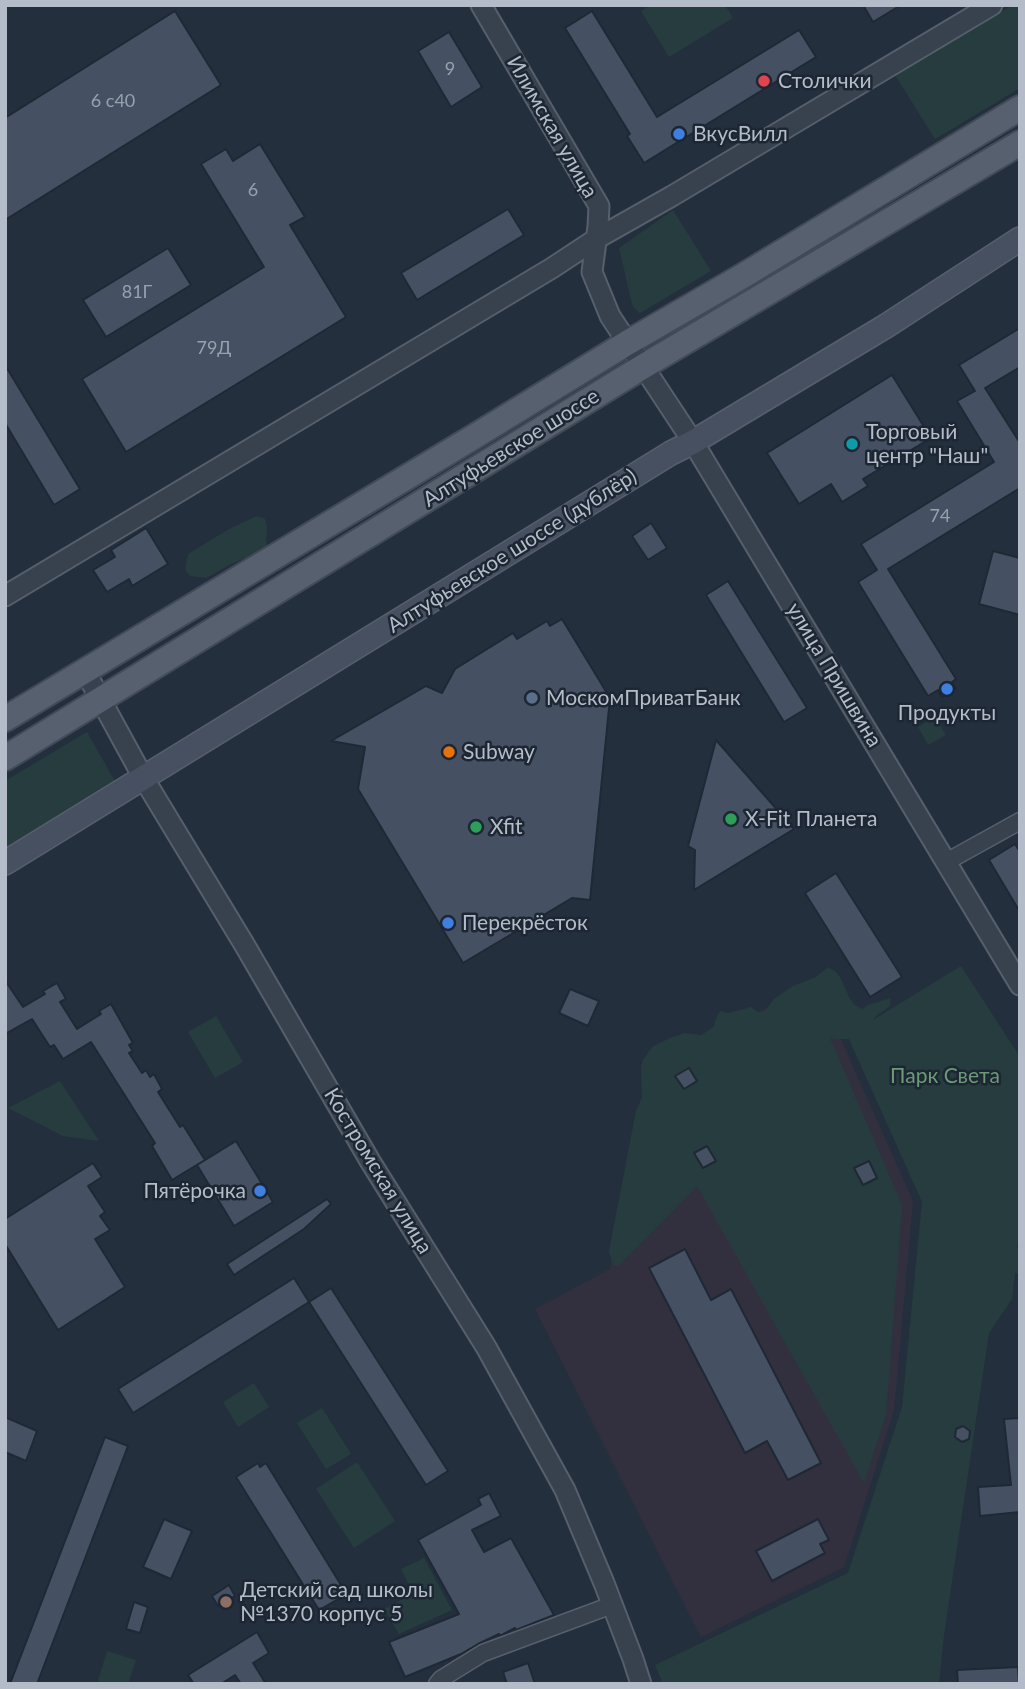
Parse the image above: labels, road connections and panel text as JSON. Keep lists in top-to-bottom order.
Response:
{
  "streets": {
    "main road": ["Алтуфьевское шоссе", "Алтуфьевское шоссе (дублёр)"],
    "street": ["Илимская улица", "улица Пришвина", "Костромская улица"]
  },
  "crossings": [
    ["Илимская улица", "Алтуфьевское шоссе"],
    ["Илимская улица", "улица Пришвина"],
    ["Алтуфьевское шоссе", "улица Пришвина"],
    ["Алтуфьевское шоссе", "Костромская улица"],
    ["Алтуфьевское шоссе (дублёр)", "улица Пришвина"],
    ["Алтуфьевское шоссе (дублёр)", "Костромская улица"]
  ],
  "parks": ["Парк Света"],
  "places": [
    "Столички",
    "ВкусВилл",
    "Торговый центр \"Наш\"",
    "Продукты",
    "МоскомПриватБанк",
    "Subway",
    "X-Fit Планета",
    "Xfit",
    "Перекрёсток",
    "Пятёрочка",
    "Детский сад школы №1370 корпус 5"
  ],
  "house_numbers": [
    "9",
    "6 с40",
    "6",
    "81Г",
    "79Д",
    "74"
  ]
}
